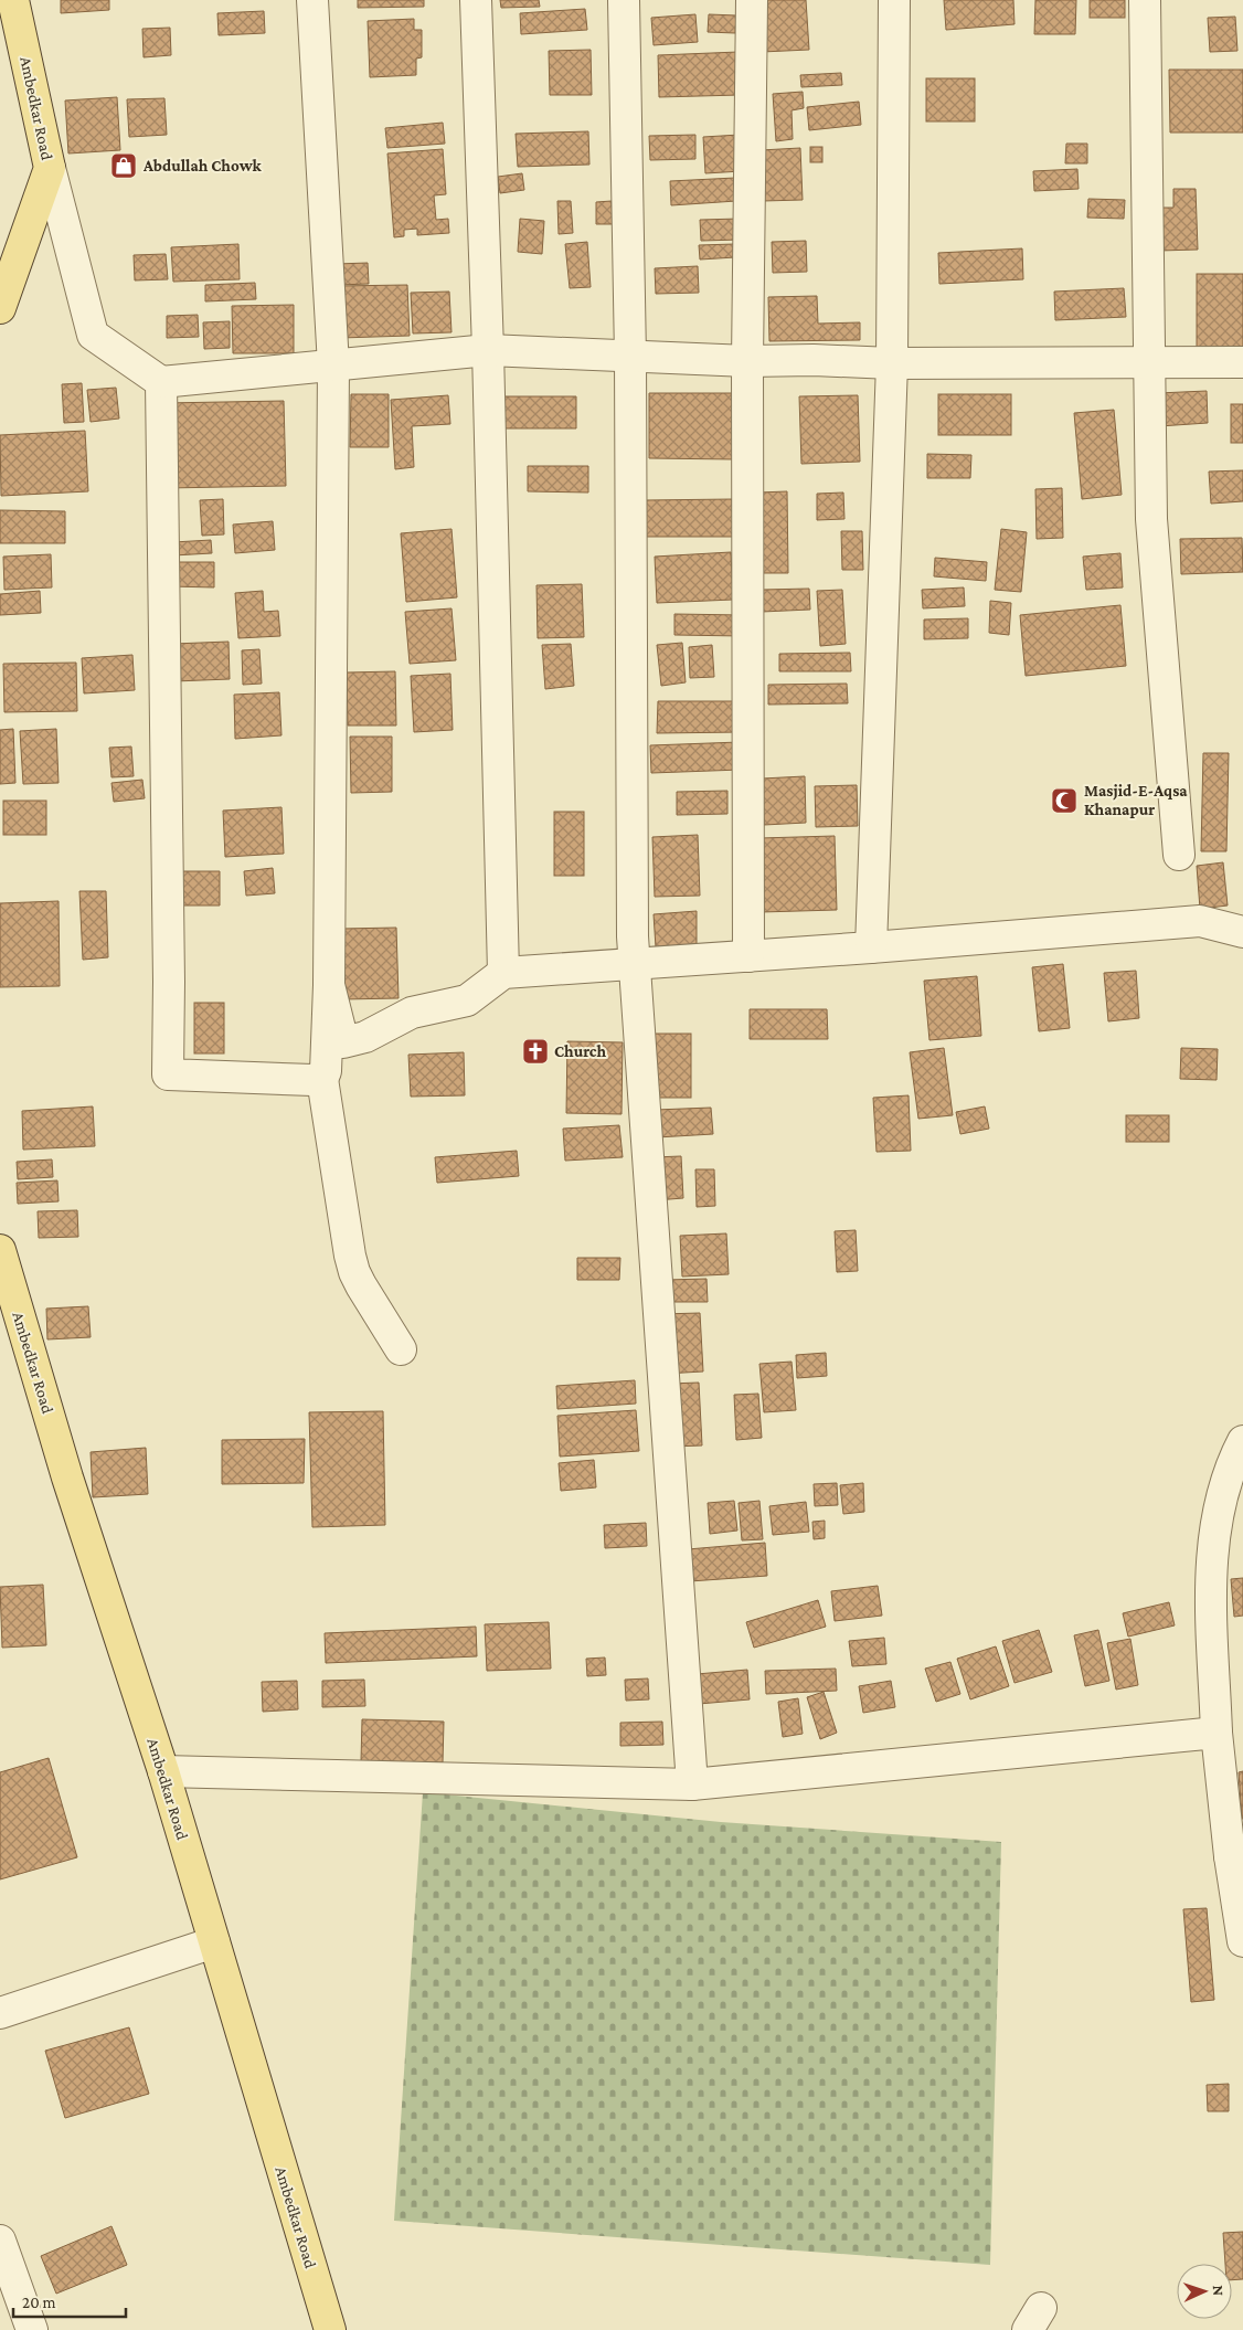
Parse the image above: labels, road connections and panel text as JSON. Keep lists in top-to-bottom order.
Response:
{
  "streets": {
    "main road": ["Ambedkar Road"]
  },
  "places": {
    "shop": ["Abdullah Chowk"],
    "mosque": ["Masjid-E-Aqsa Khanapur"],
    "church": ["Church"]
  },
  "scale_bar": "20 m",
  "north": "right"
}
